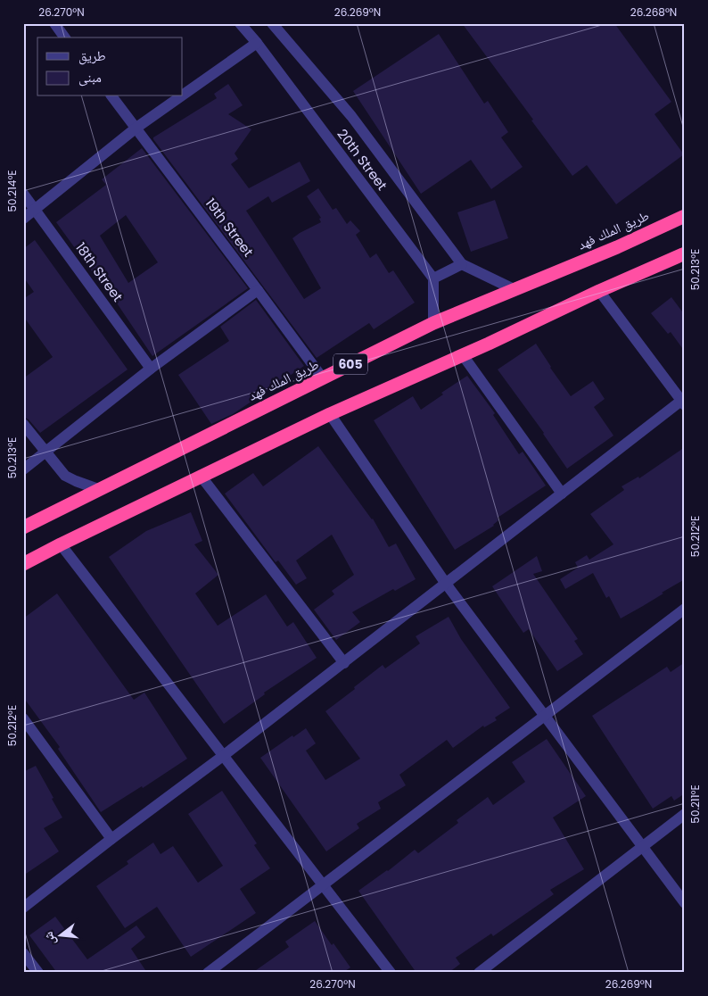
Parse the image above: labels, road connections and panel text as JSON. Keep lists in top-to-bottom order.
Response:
{
  "streets": {
    "highway": ["طريق الملك فهد", "605"],
    "street": ["20th Street", "19th Street", "18th Street"]
  },
  "crossings": [
    ["20th Street", "طريق الملك فهد"],
    ["19th Street", "طريق الملك فهد"]
  ],
  "legend": ["طريق", "مبنى"],
  "north": "left",
  "coordinates": [
    "26.270°N",
    "26.269°N",
    "26.268°N",
    "50.214°E",
    "50.213°E",
    "50.212°E",
    "50.211°E"
  ]
}
